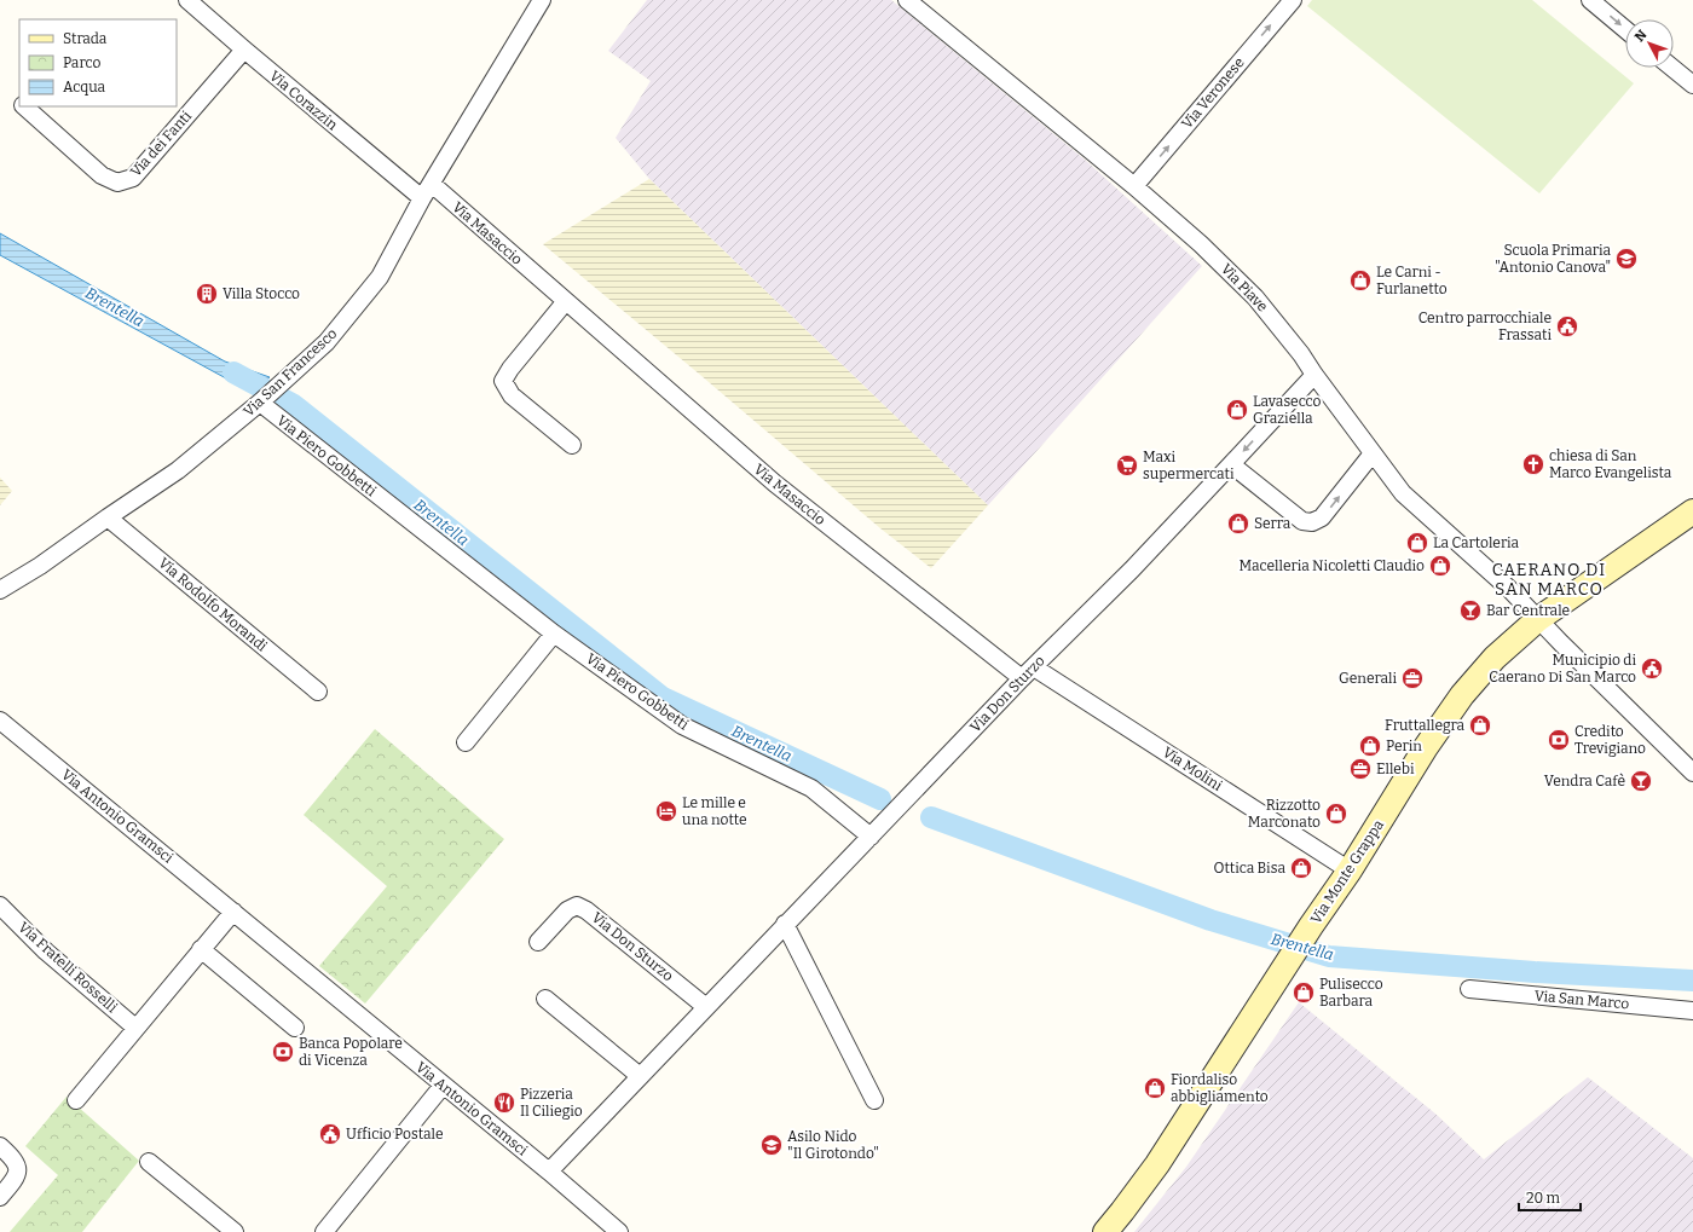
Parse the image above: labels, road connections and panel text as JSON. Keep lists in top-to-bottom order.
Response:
{
  "streets": {
    "main road": ["Via Monte Grappa"],
    "street": [
      "Via Veronese",
      "Via Corazzin",
      "Via dei Fanti",
      "Via Masaccio",
      "Via Piave",
      "Via San Francesco",
      "Via Piero Gobbetti",
      "Via Rodolfo Morandi",
      "Via Don Sturzo",
      "Via Molini",
      "Via Antonio Gramsci",
      "Via Fratelli Rosselli",
      "Via San Marco"
    ]
  },
  "crossings": [
    ["Via Veronese", "Via Piave"],
    ["Via Corazzin", "Via dei Fanti"],
    ["Via Corazzin", "Via San Francesco"],
    ["Via Masaccio", "Via San Francesco"],
    ["Via Masaccio", "Via Don Sturzo"],
    ["Via Masaccio", "Via Molini"],
    ["Via Piave", "Via Don Sturzo"],
    ["Via Piave", "Via Monte Grappa"],
    ["Via San Francesco", "Via Piero Gobbetti"],
    ["Via San Francesco", "Via Rodolfo Morandi"],
    ["Via Piero Gobbetti", "Via Don Sturzo"],
    ["Via Don Sturzo", "Via Molini"],
    ["Via Don Sturzo", "Via Antonio Gramsci"],
    ["Via Molini", "Via Monte Grappa"]
  ],
  "one_way": ["Via Veronese"],
  "districts": ["CAERANO DI SAN MARCO"],
  "water": ["Brentella"],
  "places": {
    "school or university": ["Scuola Primaria \"Antonio Canova\"", "Asilo Nido \"Il Girotondo\""],
    "shop": [
      "Le Carni - Furlanetto",
      "Lavasecco Graziella",
      "Serra",
      "La Cartoleria",
      "Macelleria Nicoletti Claudio",
      "Fruttallegra",
      "Perin",
      "Rizzotto Marconato",
      "Ottica Bisa",
      "Pulisecco Barbara",
      "Fiordaliso abbigliamento"
    ],
    "building": ["Villa Stocco"],
    "public building": ["Centro parrocchiale Frassati", "Municipio di Caerano Di San Marco", "Ufficio Postale"],
    "church": ["chiesa di San Marco Evangelista"],
    "supermarket": ["Maxi supermercati"],
    "bar": ["Bar Centrale", "Vendra Cafè"],
    "office": ["Generali", "Ellebi"],
    "bank": ["Credito Trevigiano", "Banca Popolare di Vicenza"],
    "hotel": ["Le mille e una notte"],
    "restaurant": ["Pizzeria Il Ciliegio"]
  },
  "legend": ["Strada", "Parco", "Acqua"],
  "scale_bar": "20 m",
  "north": "top left"
}
